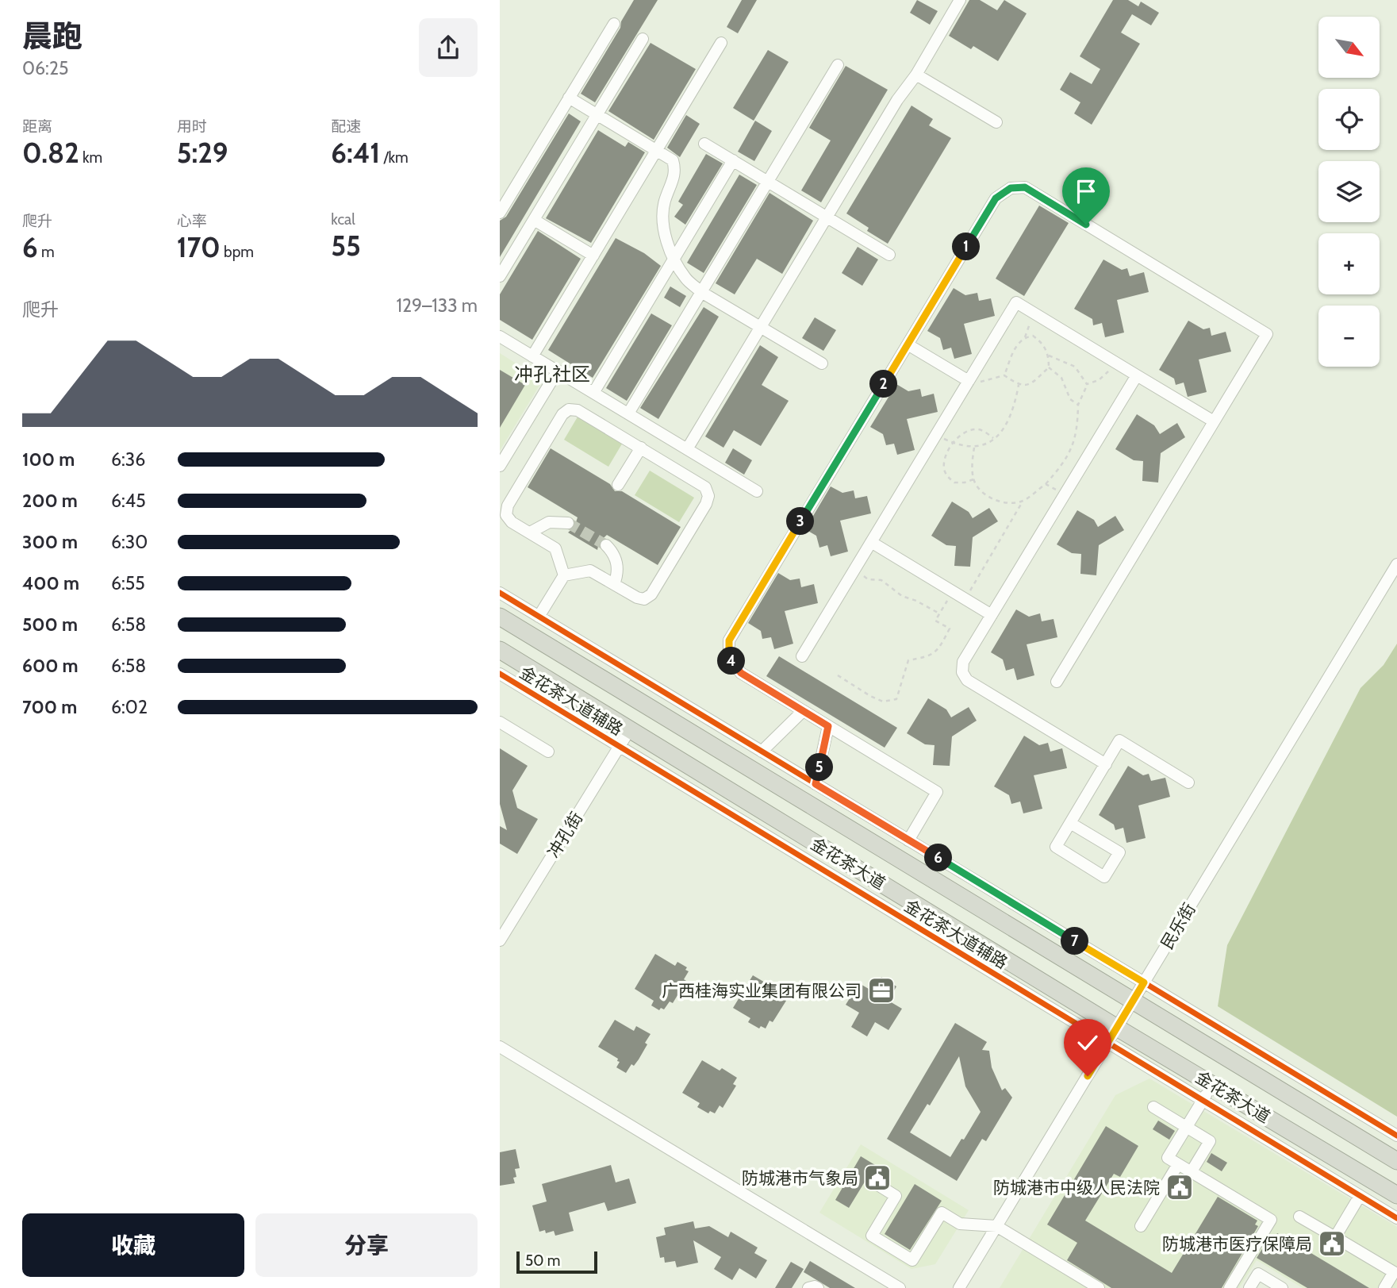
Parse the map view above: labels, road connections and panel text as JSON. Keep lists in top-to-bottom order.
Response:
{
  "streets": {
    "highway": ["金花茶大道"],
    "street": ["金花茶大道辅路", "冲孔街", "民乐街"]
  },
  "crossings": [
    ["金花茶大道辅路", "冲孔街"],
    ["金花茶大道辅路", "民乐街"],
    ["冲孔街", "金花茶大道"],
    ["金花茶大道", "民乐街"]
  ],
  "districts": ["冲孔社区"],
  "places": {
    "office": ["广西桂海实业集团有限公司"],
    "public building": ["防城港市气象局", "防城港市中级人民法院", "防城港市医疗保障局"]
  },
  "scale_bar": "50 m",
  "north": "bottom right",
  "page": {
    "heading": ["晨跑", "06:25"],
    "map_buttons": ["+", "−"],
    "stats": [
      ["距离", "0.82 km"],
      ["用时", "5:29"],
      ["配速", "6:41 /km"],
      ["爬升", "6 m"],
      ["心率", "170 bpm"],
      ["kcal", "55"]
    ],
    "pins": [
      "1",
      "2",
      "3",
      "4",
      "5",
      "6",
      "7"
    ],
    "chart": ["爬升", "129–133 m"],
    "list": [
      {
        "name": "100 m",
        "note": "6:36"
      },
      {
        "name": "200 m",
        "note": "6:45"
      },
      {
        "name": "300 m",
        "note": "6:30"
      },
      {
        "name": "400 m",
        "note": "6:55"
      },
      {
        "name": "500 m",
        "note": "6:58"
      },
      {
        "name": "600 m",
        "note": "6:58"
      },
      {
        "name": "700 m",
        "note": "6:02"
      }
    ],
    "buttons": ["收藏", "分享"],
    "scale": "50 m"
  }
}
